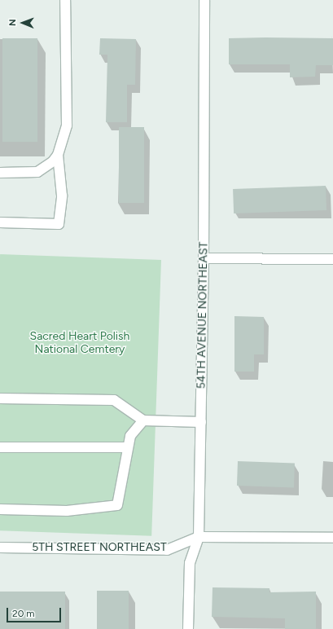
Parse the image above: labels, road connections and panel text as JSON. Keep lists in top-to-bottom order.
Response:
{
  "streets": {
    "street": ["54TH AVENUE NORTHEAST", "5TH STREET NORTHEAST"]
  },
  "crossings": [
    ["54TH AVENUE NORTHEAST", "5TH STREET NORTHEAST"]
  ],
  "parks": ["Sacred Heart Polish National Cemtery"],
  "scale_bar": "20 m",
  "north": "left"
}
